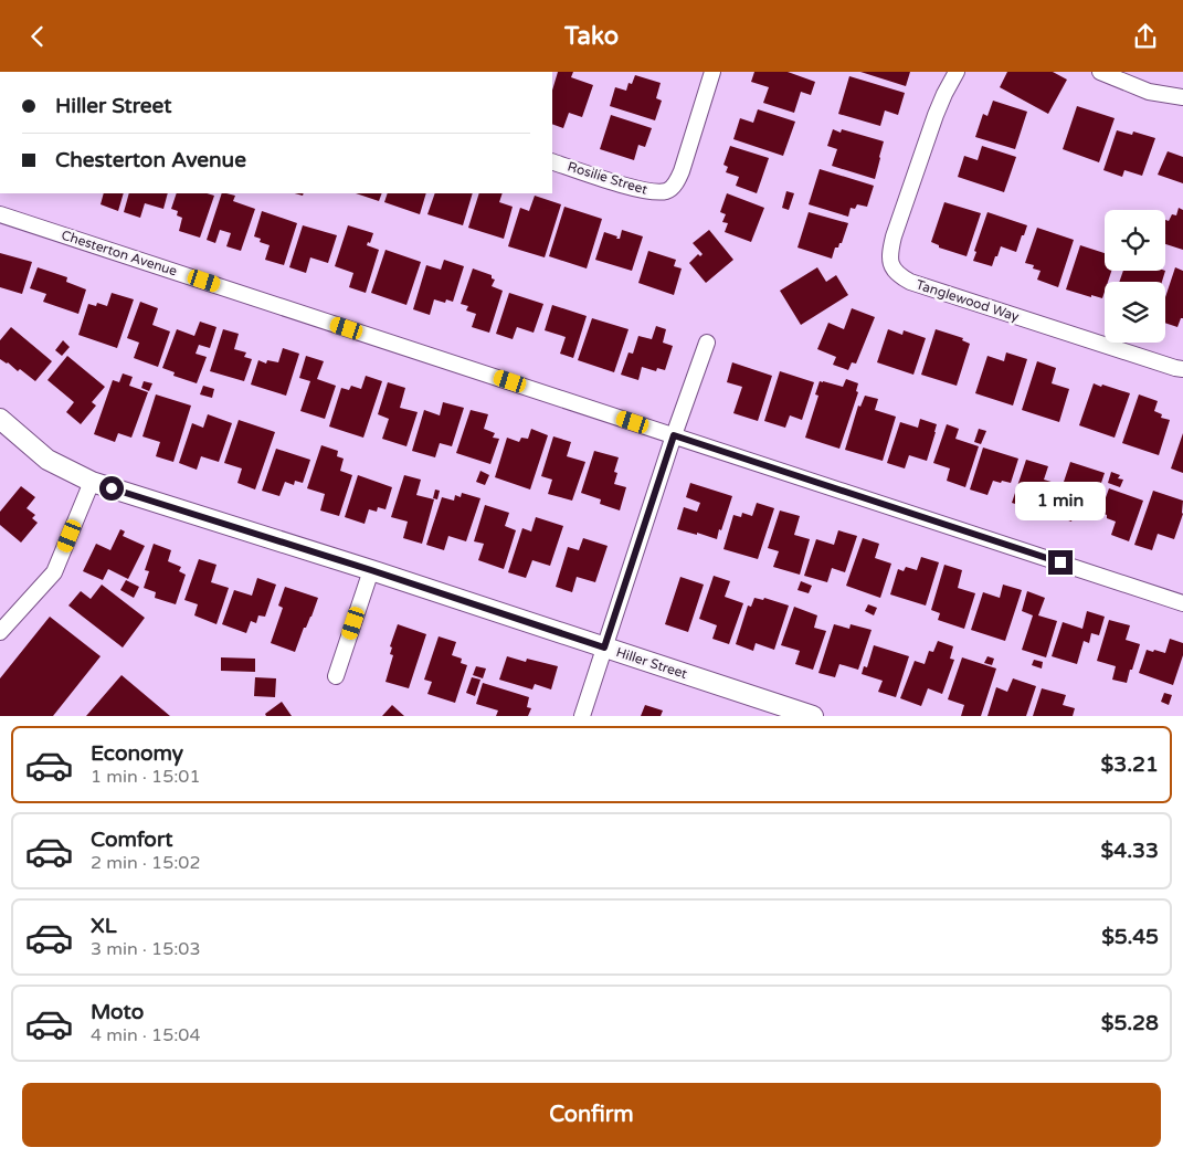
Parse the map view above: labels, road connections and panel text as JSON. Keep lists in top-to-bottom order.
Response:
{
  "streets": {
    "street": [
      "Rosilie Street",
      "Chesterton Avenue",
      "Tanglewood Way",
      "Hiller Street"
    ]
  },
  "page": {
    "header": "Tako",
    "banner": ["Hiller Street", "Chesterton Avenue"],
    "bubble": "1 min",
    "list": [
      {
        "name": "Economy",
        "note": "1 min · 15:01",
        "value": "$3.21"
      },
      {
        "name": "Comfort",
        "note": "2 min · 15:02",
        "value": "$4.33"
      },
      {
        "name": "XL",
        "note": "3 min · 15:03",
        "value": "$5.45"
      },
      {
        "name": "Moto",
        "note": "4 min · 15:04",
        "value": "$5.28"
      }
    ],
    "buttons": "Confirm"
  }
}
